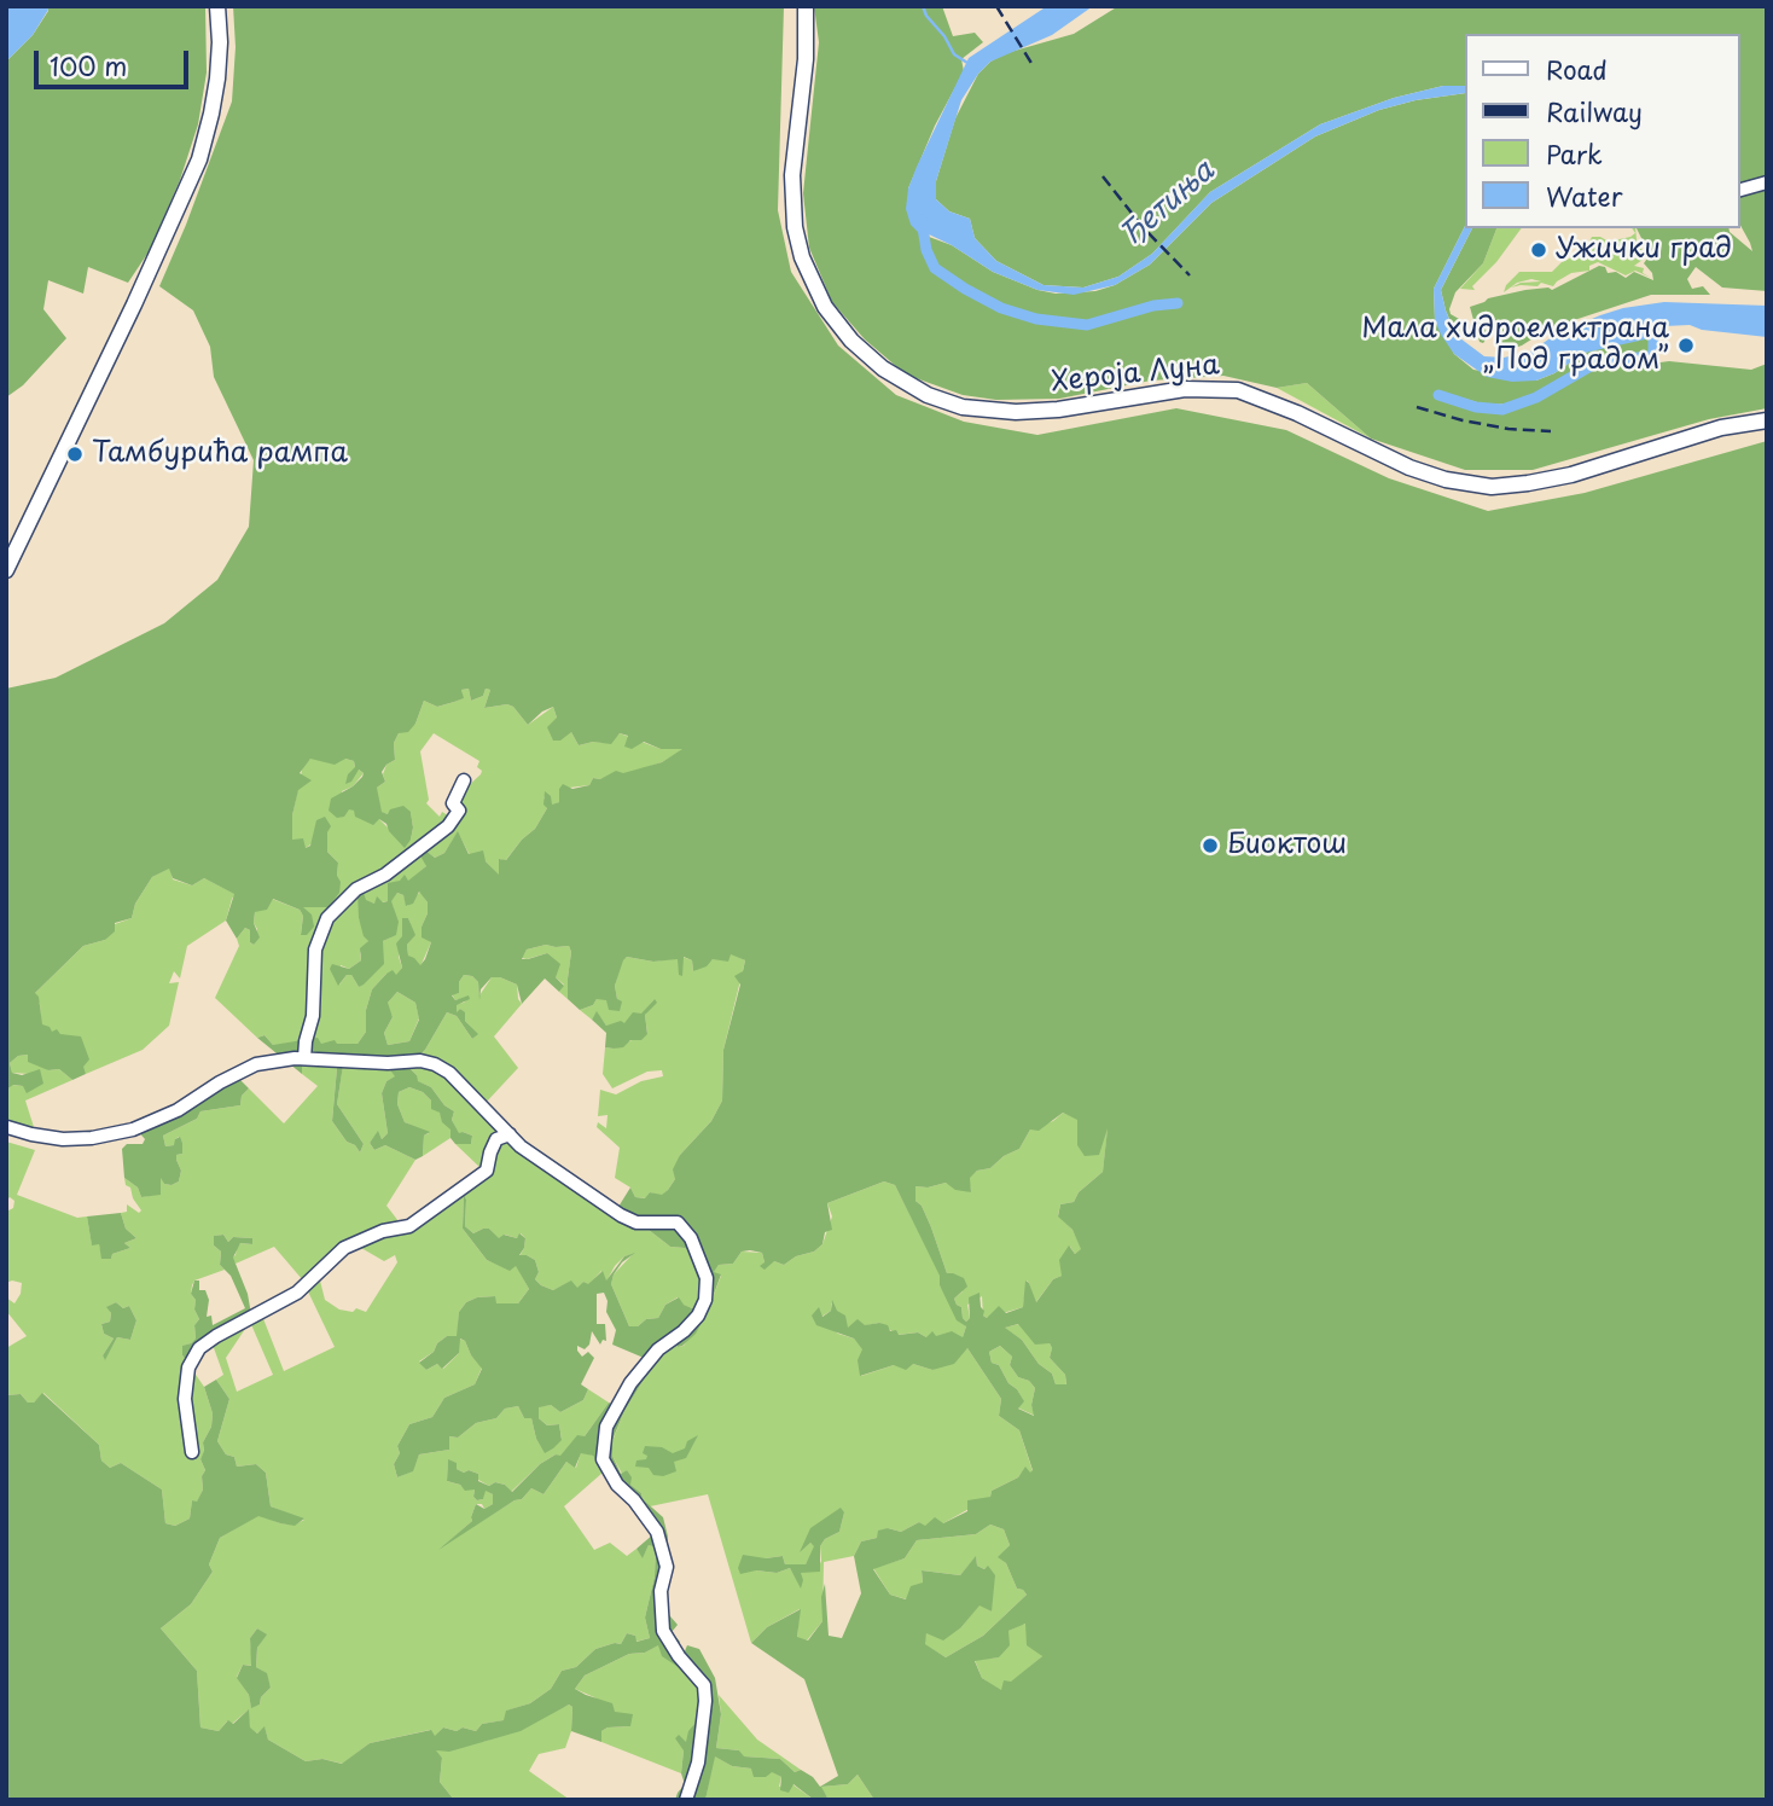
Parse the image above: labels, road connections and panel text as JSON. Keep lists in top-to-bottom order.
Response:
{
  "streets": {
    "main road": ["Хероја Луна"]
  },
  "water": ["Ђетиња"],
  "places": [
    "Ужички град",
    "Мала хидроелектрана „Под градом”",
    "Тамбурића рампа",
    "Биоктош"
  ],
  "legend": [
    "Road",
    "Railway",
    "Park",
    "Water"
  ],
  "scale_bar": "100 m"
}
